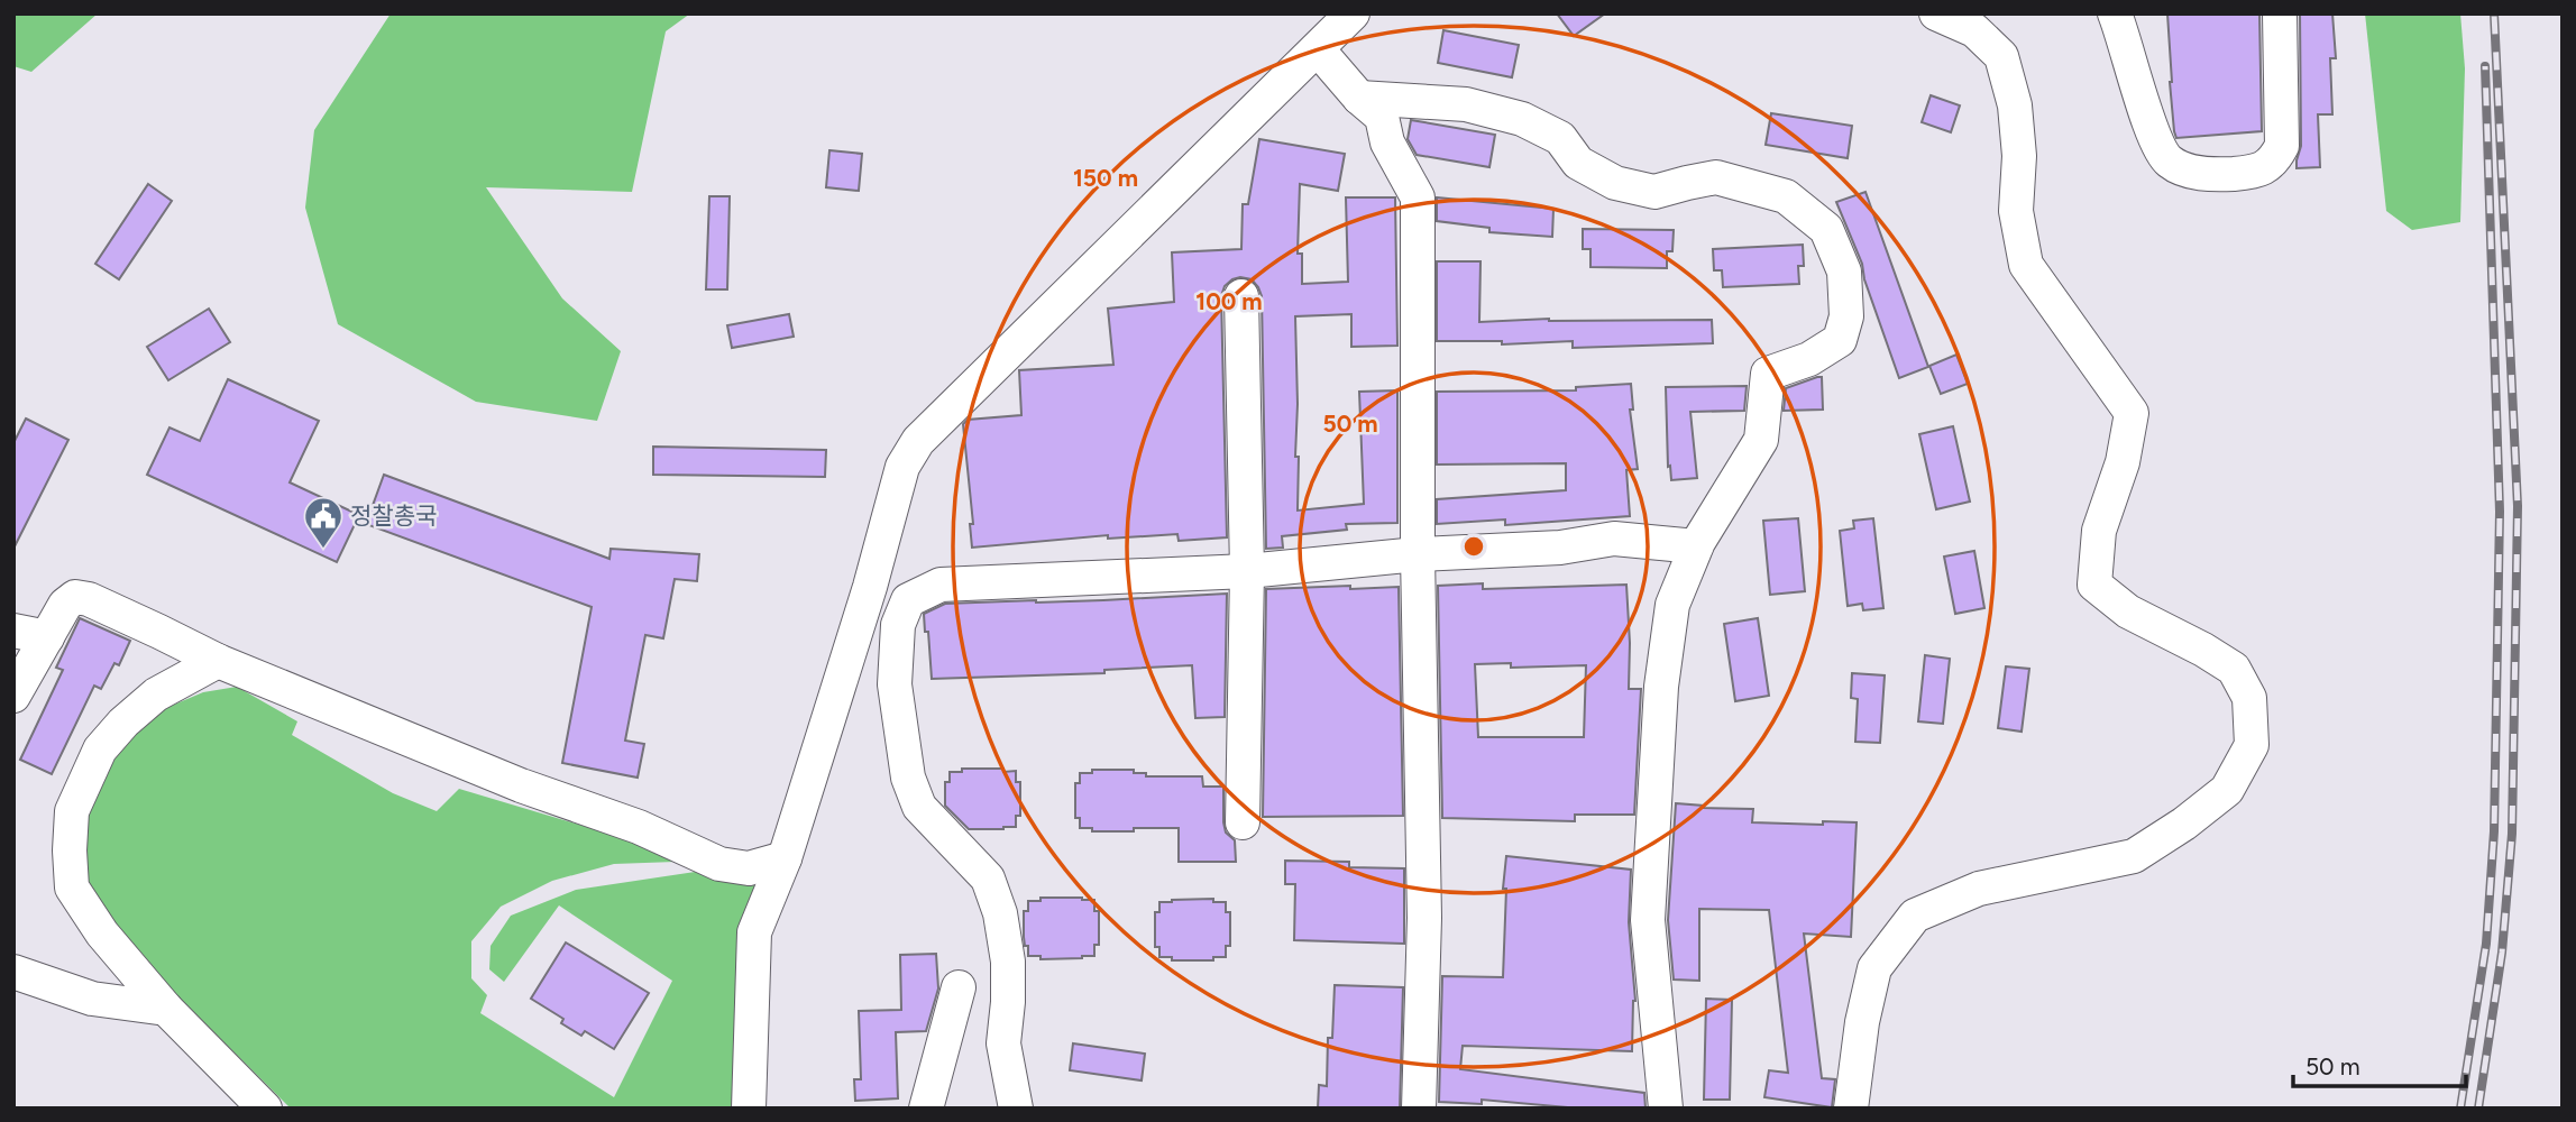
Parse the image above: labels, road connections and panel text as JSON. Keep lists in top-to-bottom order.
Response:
{
  "places": {
    "public building": ["정찰총국"]
  },
  "scale_bar": "50 m",
  "rings": ["150 m", "100 m", "50 m"]
}
